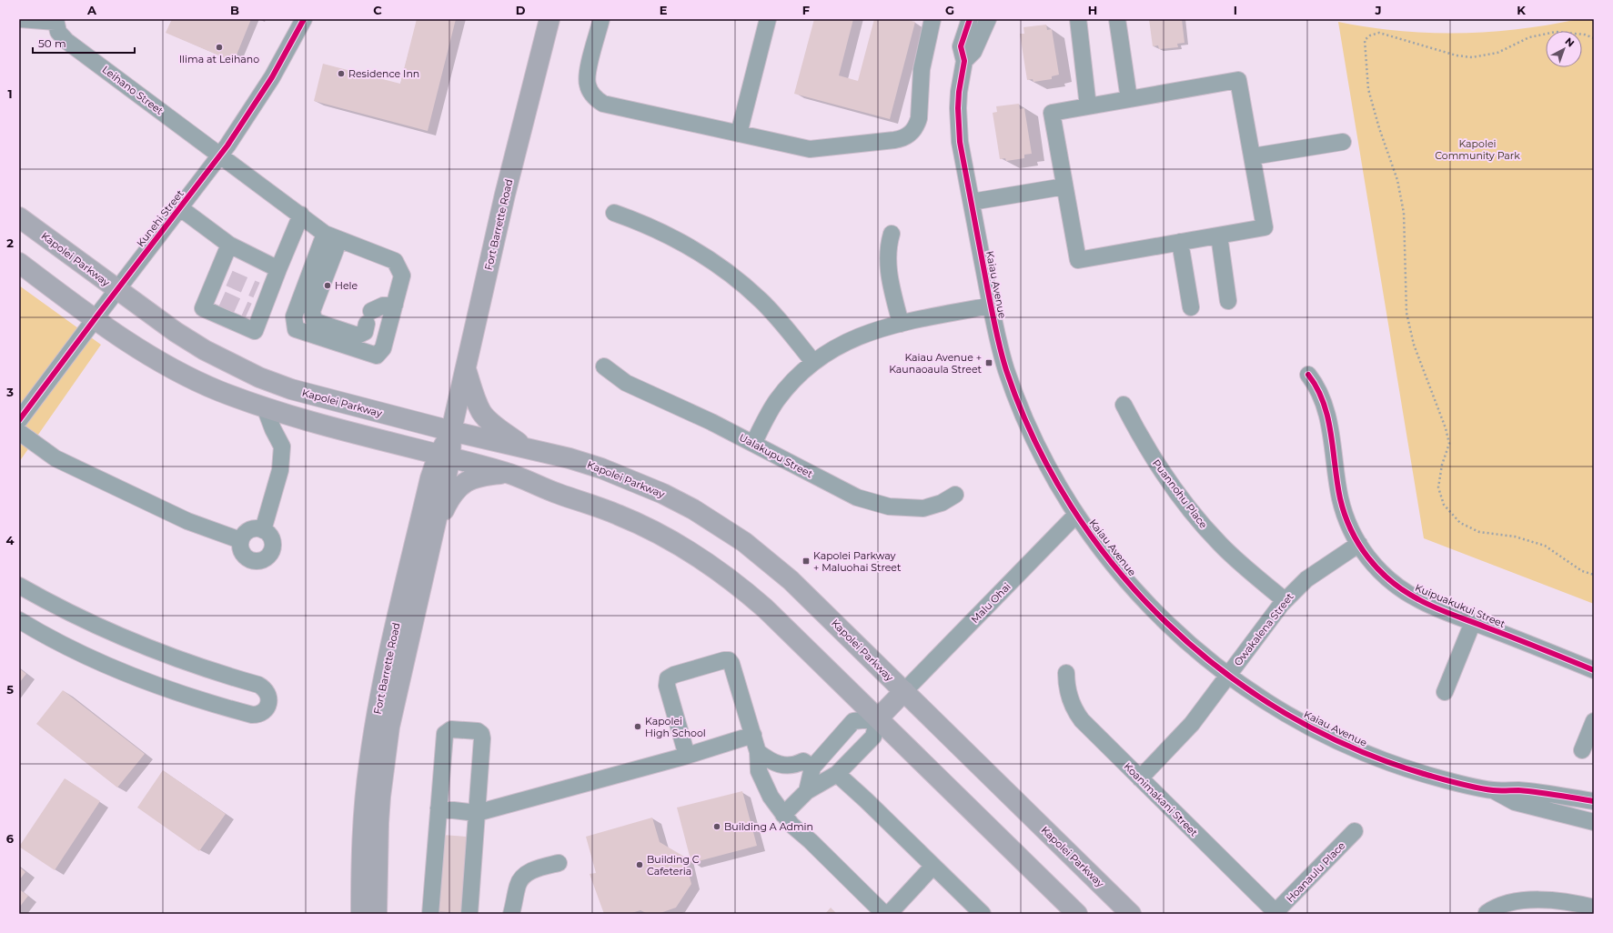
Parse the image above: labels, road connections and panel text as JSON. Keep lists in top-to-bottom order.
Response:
{
  "streets": {
    "main road": ["Fort Barrette Road", "Kapolei Parkway"],
    "street": [
      "Leihano Street",
      "Kunehi Street",
      "Kaiau Avenue",
      "Ualakupu Street",
      "Puannohu Place",
      "Malu Ohai",
      "Kuipuakukui Street",
      "Owakalena Street",
      "Koanimakani Street",
      "Hoanaulu Place"
    ]
  },
  "crossings": [
    ["Leihano Street", "Kunehi Street"],
    ["Kunehi Street", "Kapolei Parkway"],
    ["Fort Barrette Road", "Kapolei Parkway"],
    ["Kapolei Parkway", "Malu Ohai"],
    ["Kaiau Avenue", "Malu Ohai"],
    ["Kaiau Avenue", "Owakalena Street"],
    ["Puannohu Place", "Owakalena Street"],
    ["Kuipuakukui Street", "Owakalena Street"],
    ["Owakalena Street", "Koanimakani Street"],
    ["Koanimakani Street", "Hoanaulu Place"]
  ],
  "parks": ["Kapolei Community Park"],
  "places": {
    "other": [
      "Ilima at Leihano",
      "Residence Inn",
      "Hele",
      "Kapolei High School",
      "Building A Admin",
      "Building C Cafeteria"
    ],
    "transit": ["Kaiau Avenue + Kaunaoaula Street", "Kapolei Parkway + Maluohai Street"]
  },
  "scale_bar": "50 m",
  "north": "top right",
  "grid": {
    "columns": [
      "A",
      "B",
      "C",
      "D",
      "E",
      "F",
      "G",
      "H",
      "I",
      "J",
      "K"
    ],
    "rows": [
      "1",
      "2",
      "3",
      "4",
      "5",
      "6"
    ]
  }
}
